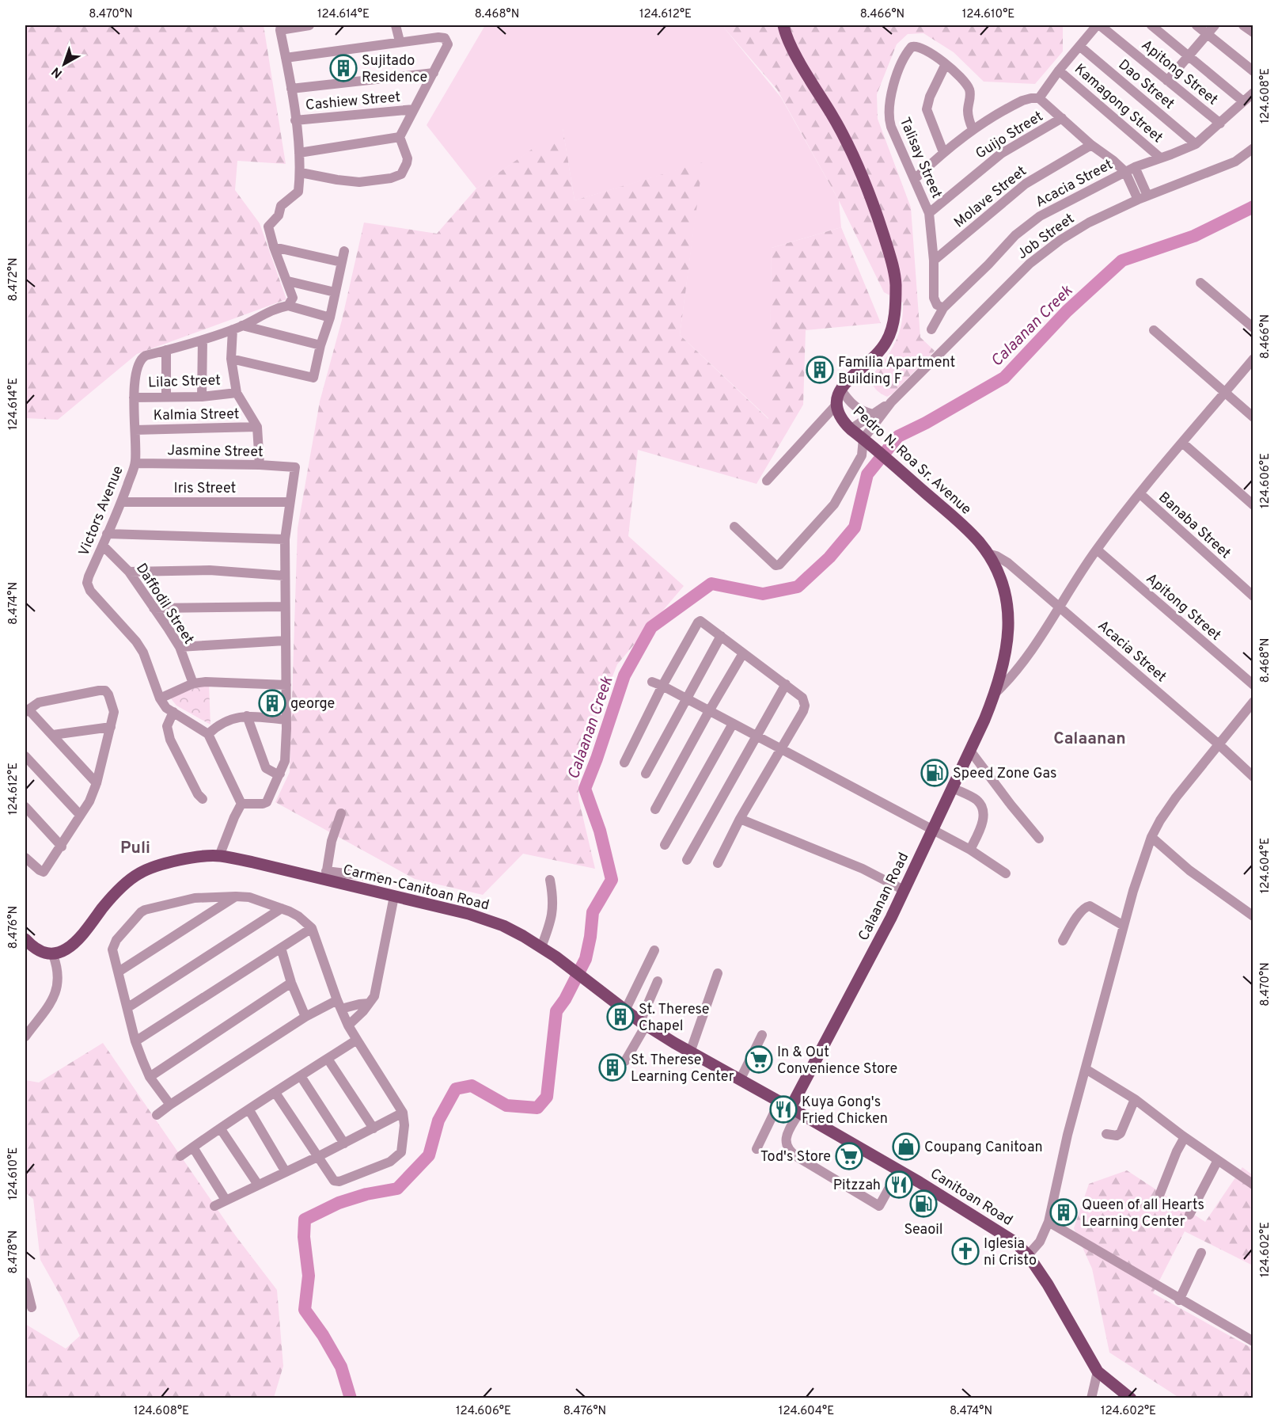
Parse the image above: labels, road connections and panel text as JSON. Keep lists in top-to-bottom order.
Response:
{
  "streets": {
    "main road": [
      "Pedro N. Roa Sr. Avenue",
      "Carmen-Canitoan Road",
      "Calaanan Road",
      "Canitoan Road"
    ],
    "street": [
      "Apitong Street",
      "Dao Street",
      "Cashiew Street",
      "Kamagong Street",
      "Guijo Street",
      "Talisay Street",
      "Acacia Street",
      "Molave Street",
      "Job Street",
      "Lilac Street",
      "Kalmia Street",
      "Jasmine Street",
      "Iris Street",
      "Victors Avenue",
      "Banaba Street",
      "Daffodil Street"
    ]
  },
  "crossings": [
    ["Apitong Street", "Acacia Street"],
    ["Dao Street", "Acacia Street"],
    ["Kamagong Street", "Acacia Street"],
    ["Guijo Street", "Talisay Street"],
    ["Talisay Street", "Acacia Street"],
    ["Talisay Street", "Molave Street"],
    ["Acacia Street", "Pedro N. Roa Sr. Avenue"],
    ["Job Street", "Pedro N. Roa Sr. Avenue"],
    ["Lilac Street", "Victors Avenue"],
    ["Kalmia Street", "Victors Avenue"],
    ["Jasmine Street", "Iris Street"],
    ["Jasmine Street", "Victors Avenue"],
    ["Pedro N. Roa Sr. Avenue", "Calaanan Road"],
    ["Iris Street", "Victors Avenue"],
    ["Victors Avenue", "Daffodil Street"],
    ["Carmen-Canitoan Road", "Calaanan Road"],
    ["Carmen-Canitoan Road", "Canitoan Road"],
    ["Calaanan Road", "Canitoan Road"]
  ],
  "districts": ["Calaanan", "Puli"],
  "water": ["Calaanan Creek"],
  "places": {
    "building": [
      "Sujitado Residence",
      "Familia Apartment Building F",
      "george",
      "St. Therese Chapel",
      "St. Therese Learning Center",
      "Queen of all Hearts Learning Center"
    ],
    "fuel station": ["Speed Zone Gas", "Seaoil"],
    "supermarket": ["In & Out Convenience Store", "Tod's Store"],
    "restaurant": ["Kuya Gong's Fried Chicken", "Pitzzah"],
    "shop": ["Coupang Canitoan"],
    "church": ["Iglesia ni Cristo"]
  },
  "north": "bottom left",
  "coordinates": [
    "8.470°N",
    "124.614°E",
    "8.468°N",
    "124.612°E",
    "8.466°N",
    "124.610°E",
    "124.608°E",
    "8.472°N",
    "124.606°E",
    "8.474°N",
    "124.604°E",
    "8.476°N",
    "124.602°E",
    "8.478°N"
  ]
}
